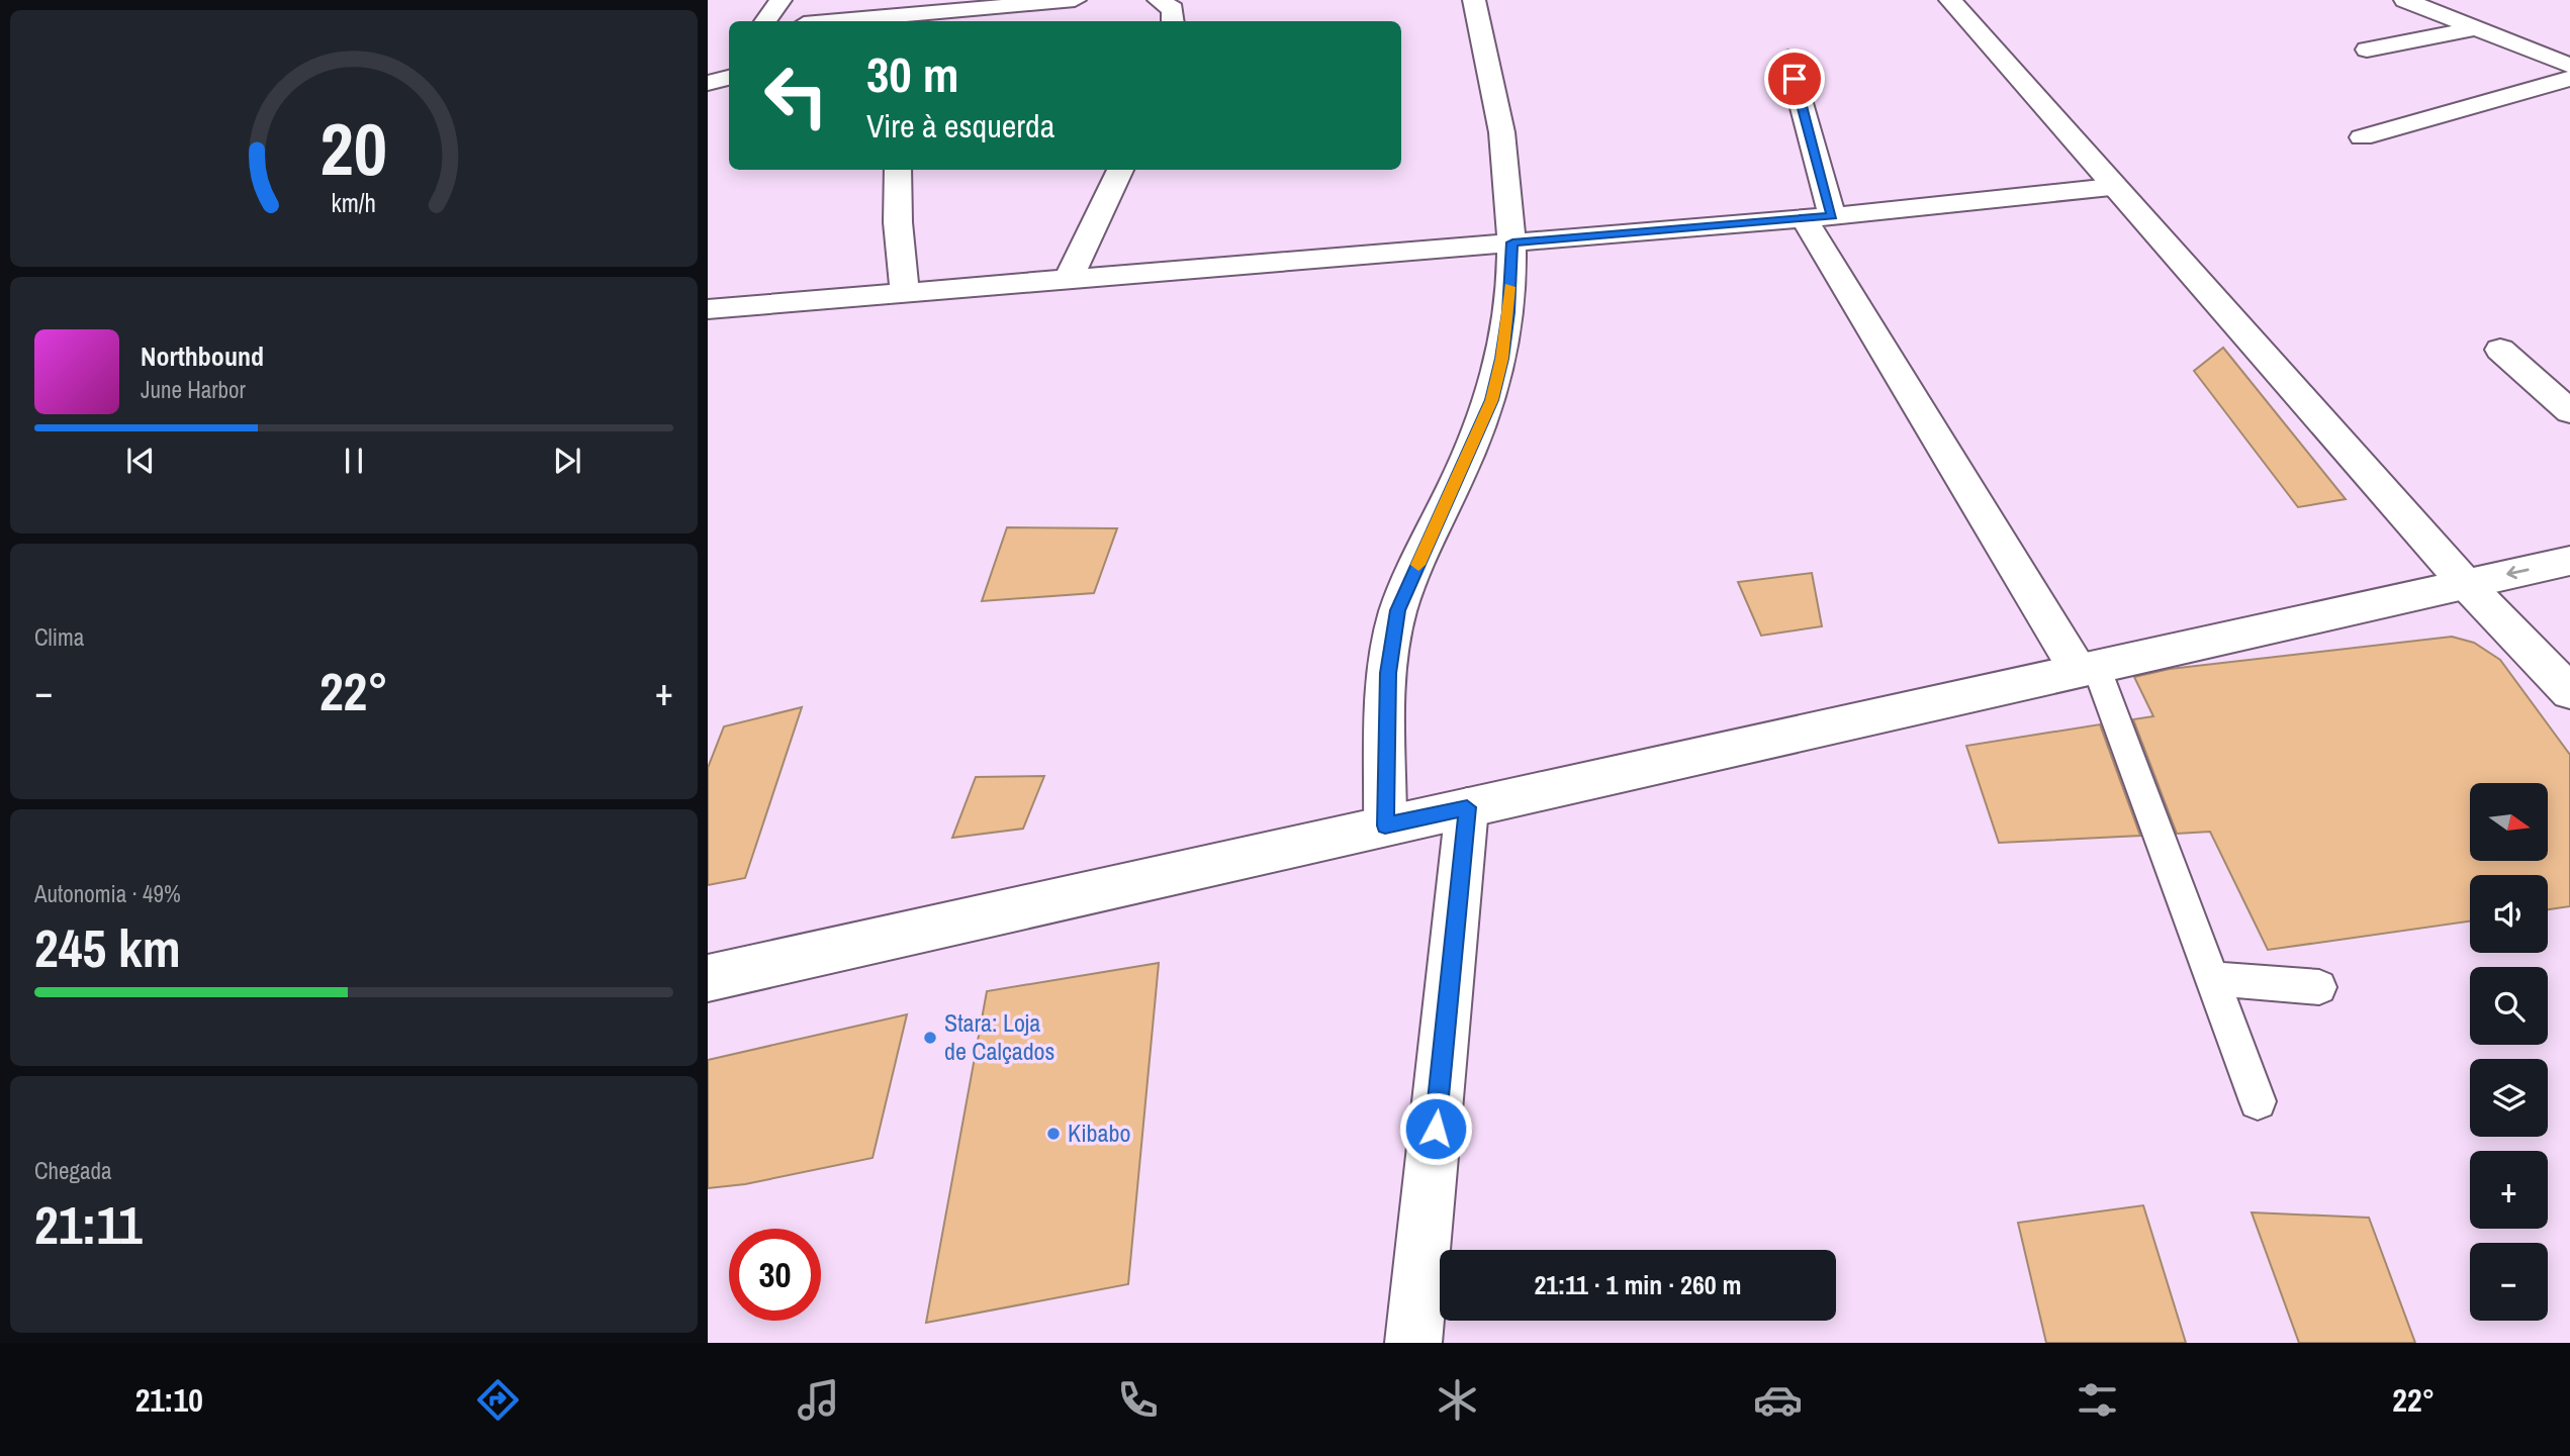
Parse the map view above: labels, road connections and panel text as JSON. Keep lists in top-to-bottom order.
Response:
{
  "places": ["Stara: Loja de Calçados", "Kibabo"],
  "north": "right",
  "page": {
    "turn": ["30 m", "Vire à esquerda"],
    "song": ["Northbound", "June Harbor"],
    "tile": [
      "Clima",
      ["Autonomia · 49%", "245 km"],
      ["Chegada", "21:11"]
    ],
    "heat": ["−", "22°", "+"],
    "map_buttons": ["+", "−"],
    "limit": "30",
    "trip": "21:11 · 1 min · 260 m",
    "tabs": ["21:10", "22°"],
    "gauge": ["20", "km/h"]
  }
}
